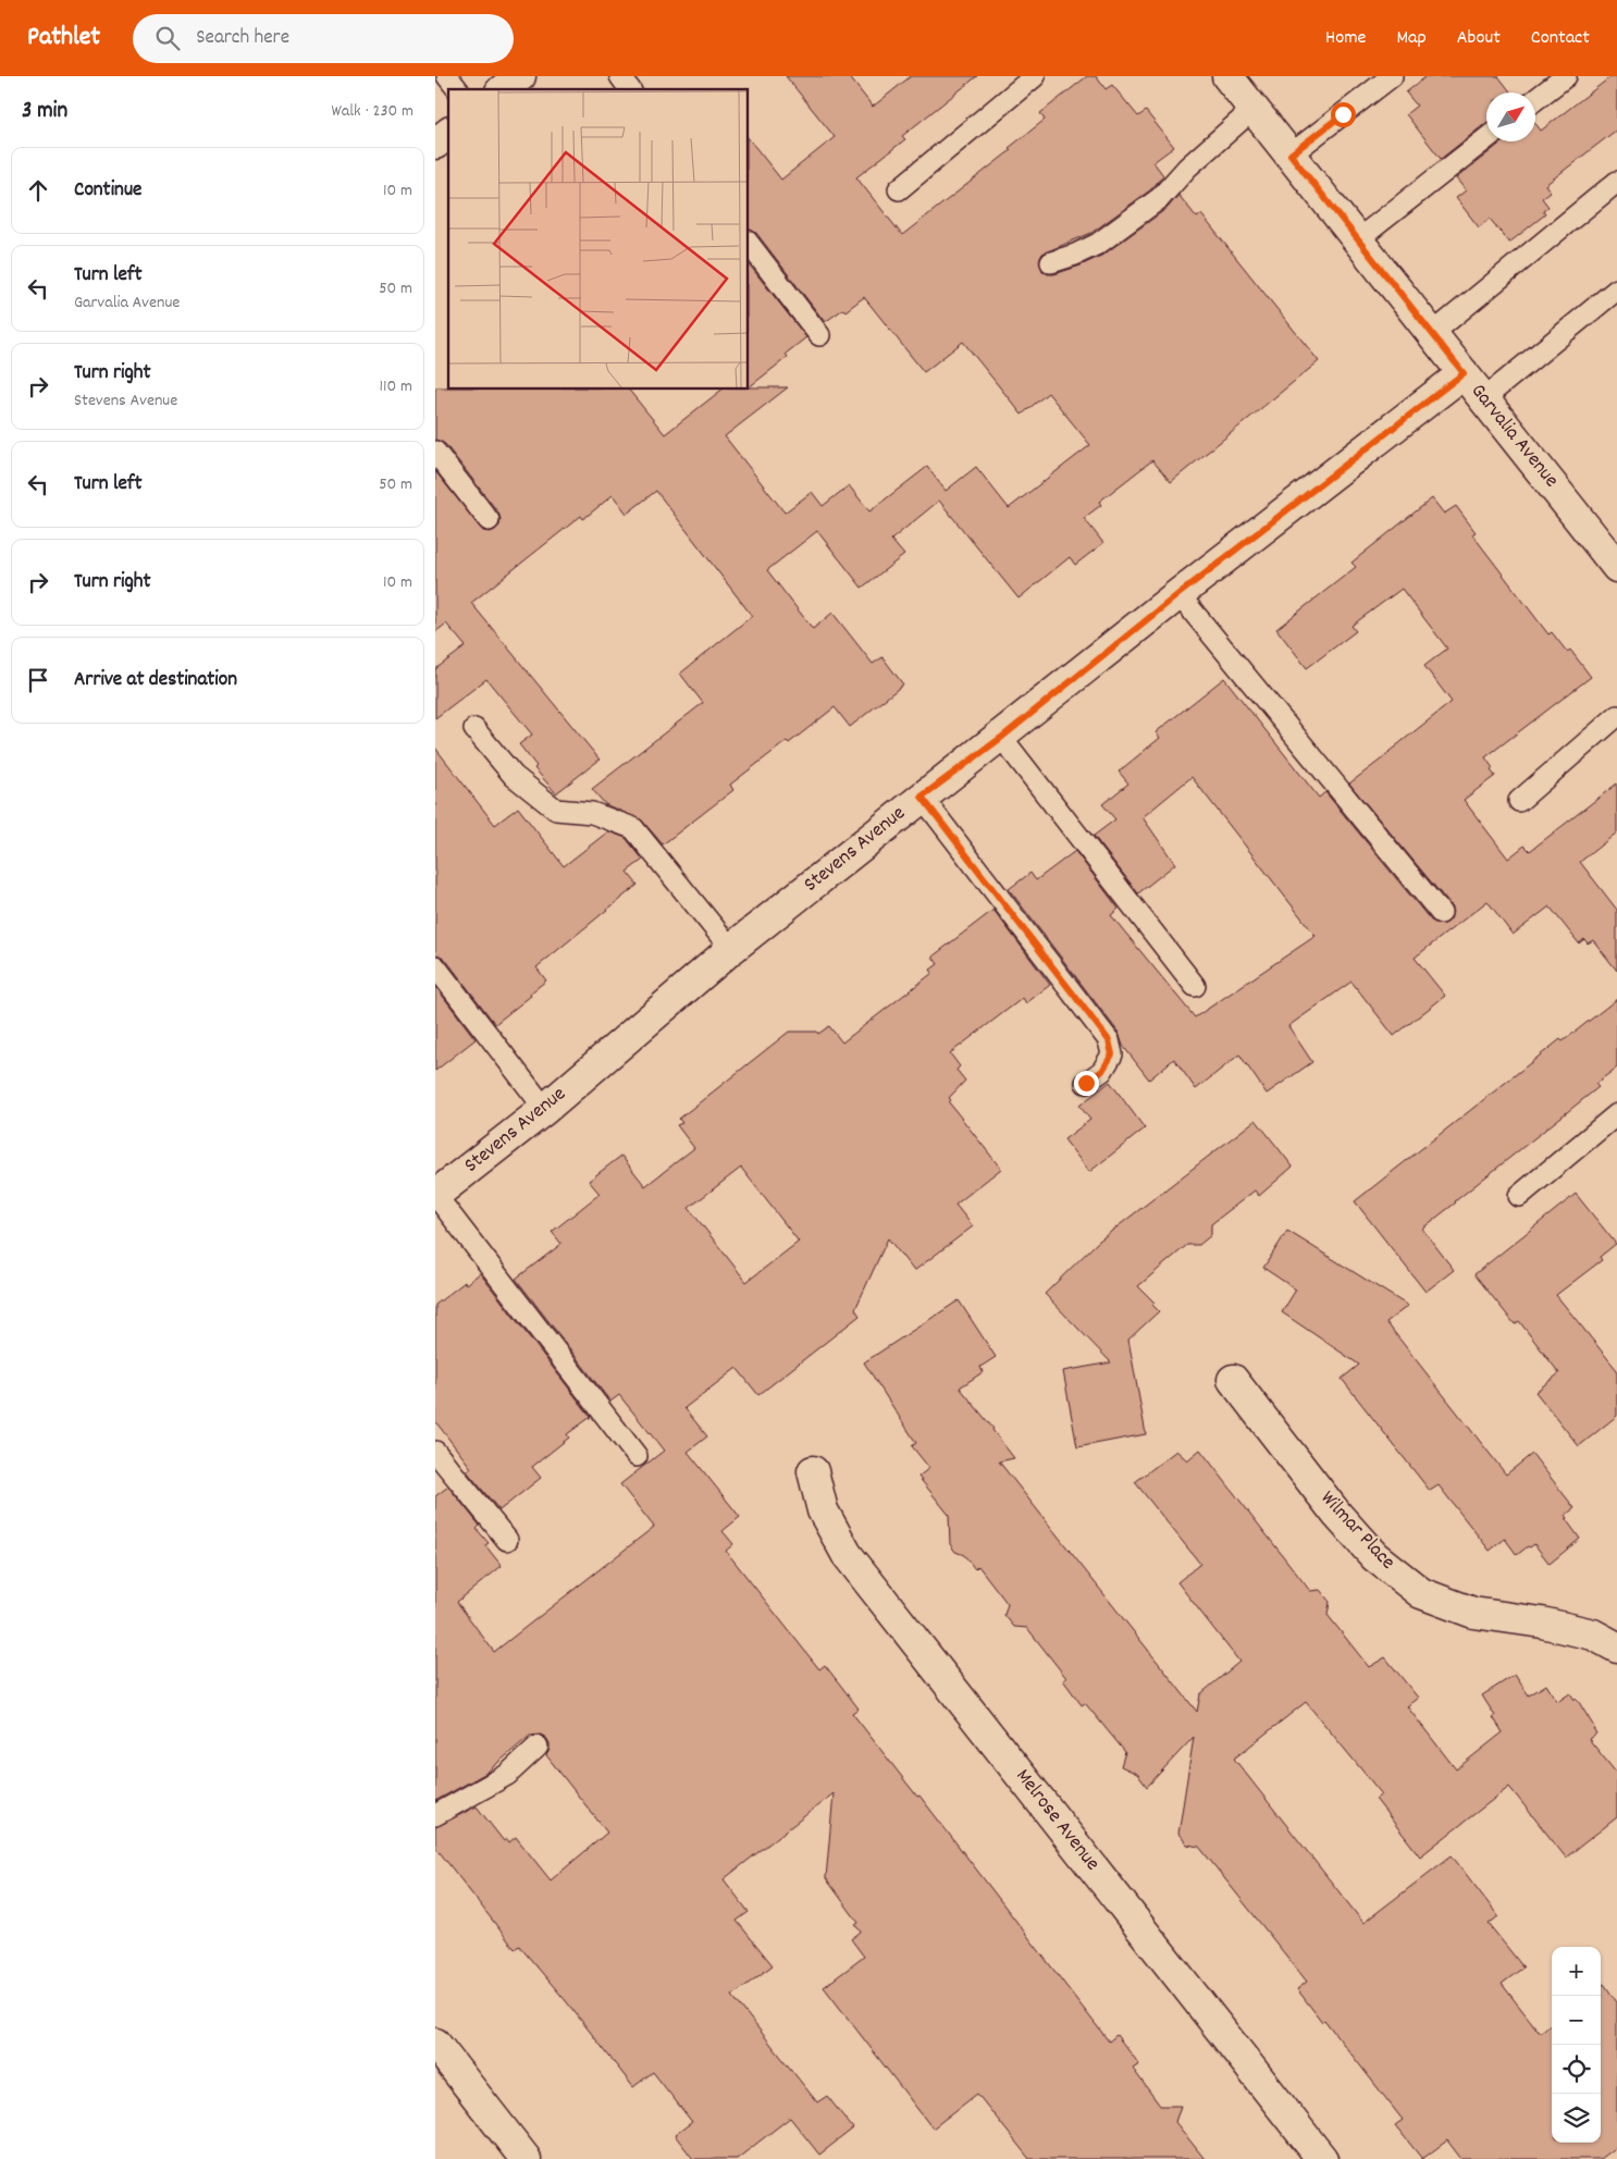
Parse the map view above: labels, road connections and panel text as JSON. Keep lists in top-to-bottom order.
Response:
{
  "streets": {
    "street": [
      "Garvalia Avenue",
      "Stevens Avenue",
      "Wilmar Place",
      "Melrose Avenue"
    ]
  },
  "crossings": [
    ["Garvalia Avenue", "Stevens Avenue"]
  ],
  "north": "top right",
  "page": {
    "header": "Pathlet",
    "search": "Search here",
    "nav": [
      "Home",
      "Map",
      "About",
      "Contact"
    ],
    "heading": ["3 min", "Walk · 230 m"],
    "list": [
      ["Continue", "10 m"],
      ["Turn left", "Garvalia Avenue", "50 m"],
      ["Turn right", "Stevens Avenue", "110 m"],
      ["Turn left", "50 m"],
      ["Turn right", "10 m"],
      "Arrive at destination"
    ],
    "map_buttons": ["+", "−"]
  }
}
